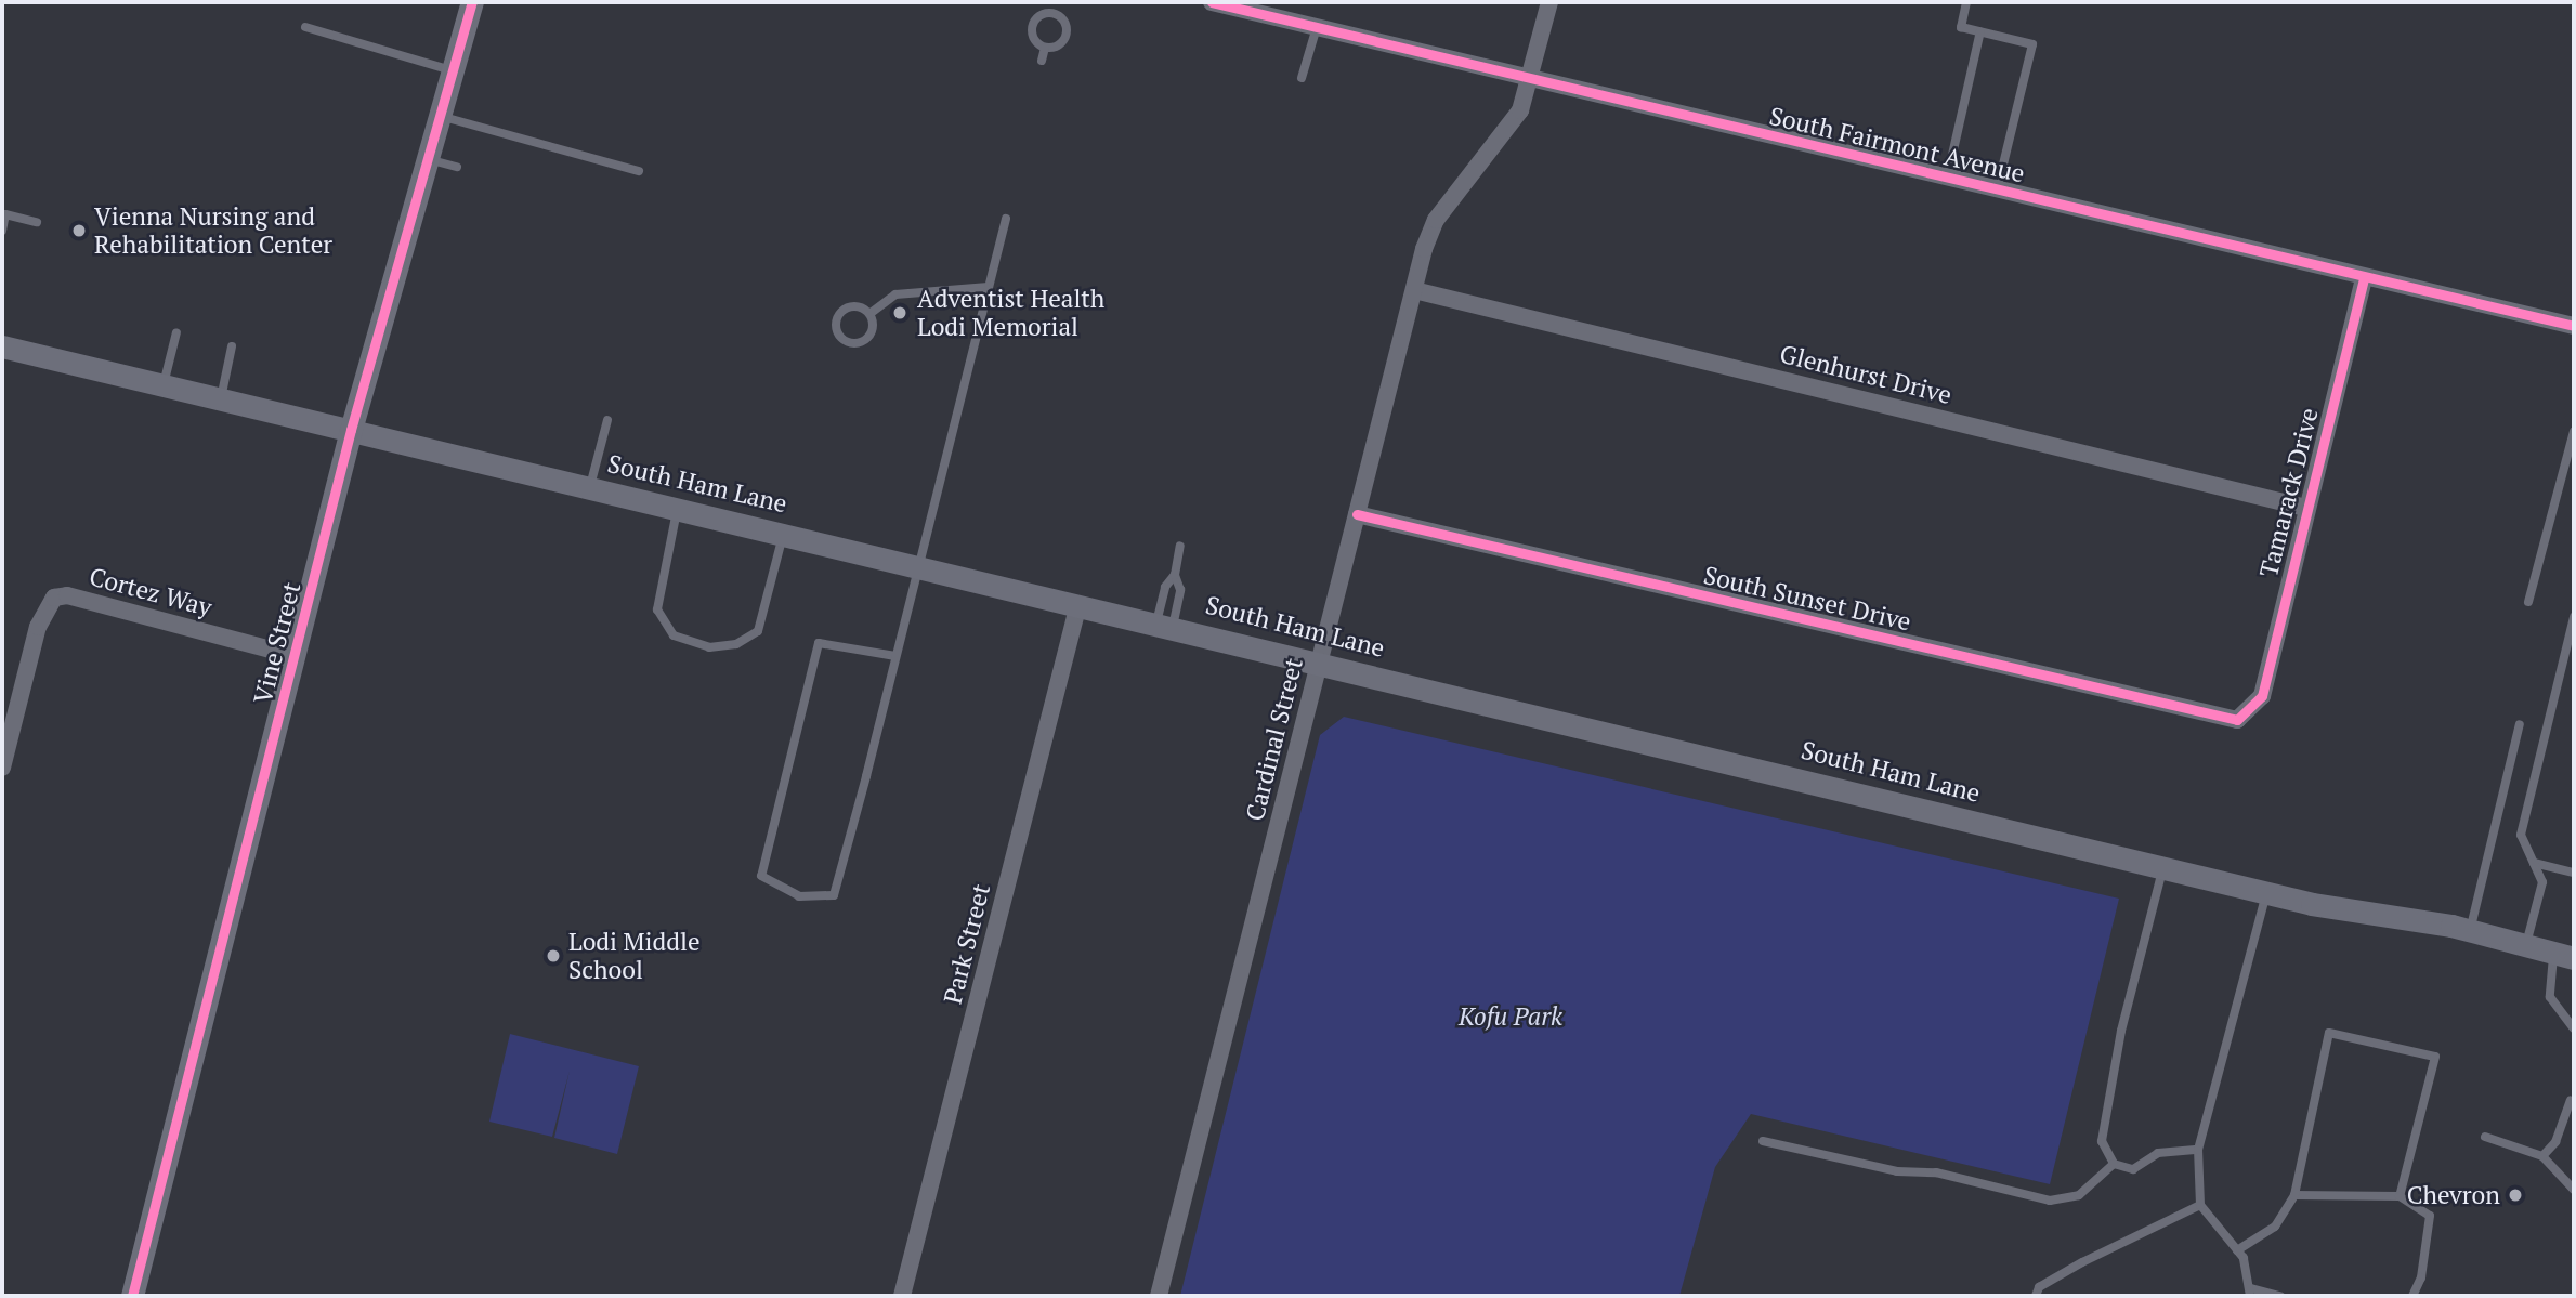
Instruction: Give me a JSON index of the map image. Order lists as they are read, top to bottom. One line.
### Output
{"streets":{"main road":["South Ham Lane","Vine Street"],"street":["South Fairmont Avenue","Glenhurst Drive","Tamarack Drive","Cortez Way","South Sunset Drive","Cardinal Street","Park Street"]},"crossings":[["South Fairmont Avenue","Tamarack Drive"],["South Fairmont Avenue","Cardinal Street"],["Glenhurst Drive","Tamarack Drive"],["Glenhurst Drive","Cardinal Street"],["South Ham Lane","Vine Street"],["South Ham Lane","Cardinal Street"],["South Ham Lane","Park Street"],["Tamarack Drive","South Sunset Drive"],["Cortez Way","Vine Street"],["South Sunset Drive","Cardinal Street"]],"parks":["Kofu Park"],"places":["Vienna Nursing and Rehabilitation Center","Adventist Health Lodi Memorial","Lodi Middle School","Chevron"]}
